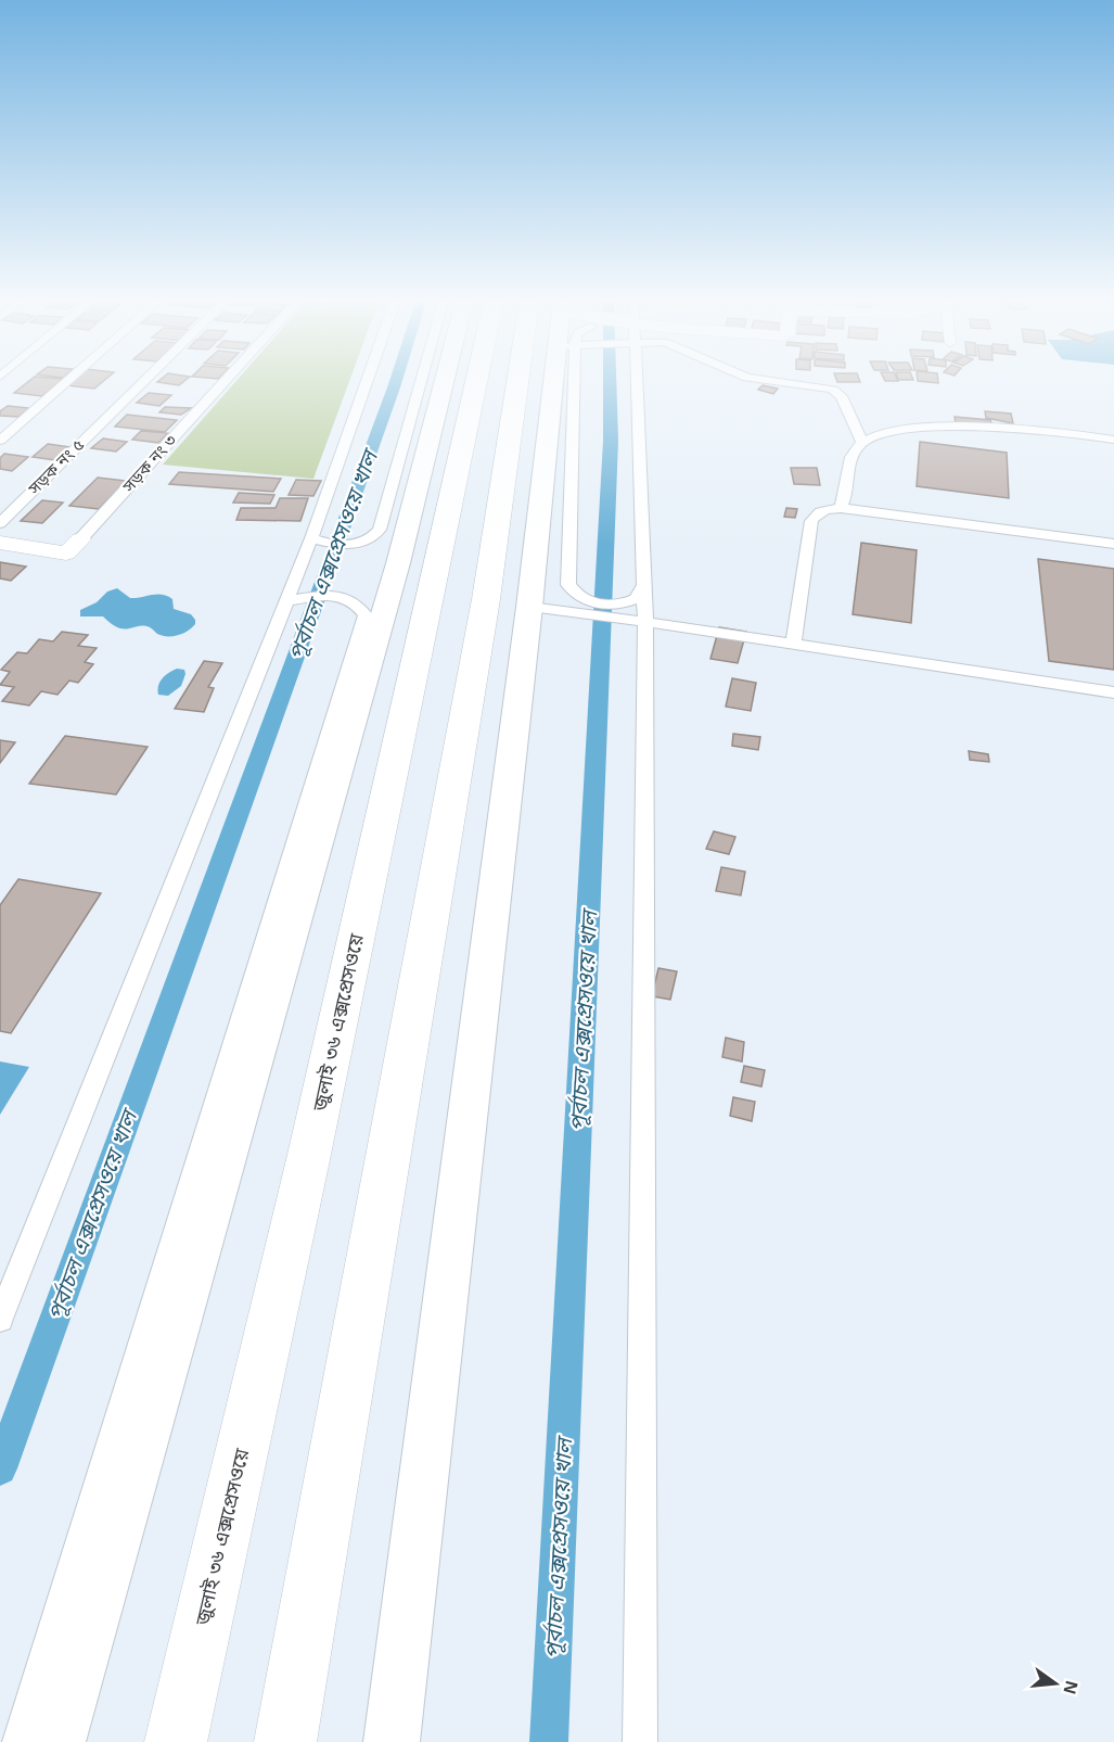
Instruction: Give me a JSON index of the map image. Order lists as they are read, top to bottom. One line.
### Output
{"streets":{"highway":["জুলাই ৩৬ এক্সপ্রেসওয়ে"],"street":["সড়ক নং ৩","সড়ক নং ৫"]},"water":["পূর্বাচল এক্সপ্রেসওয়ে খাল"],"north":"right"}
